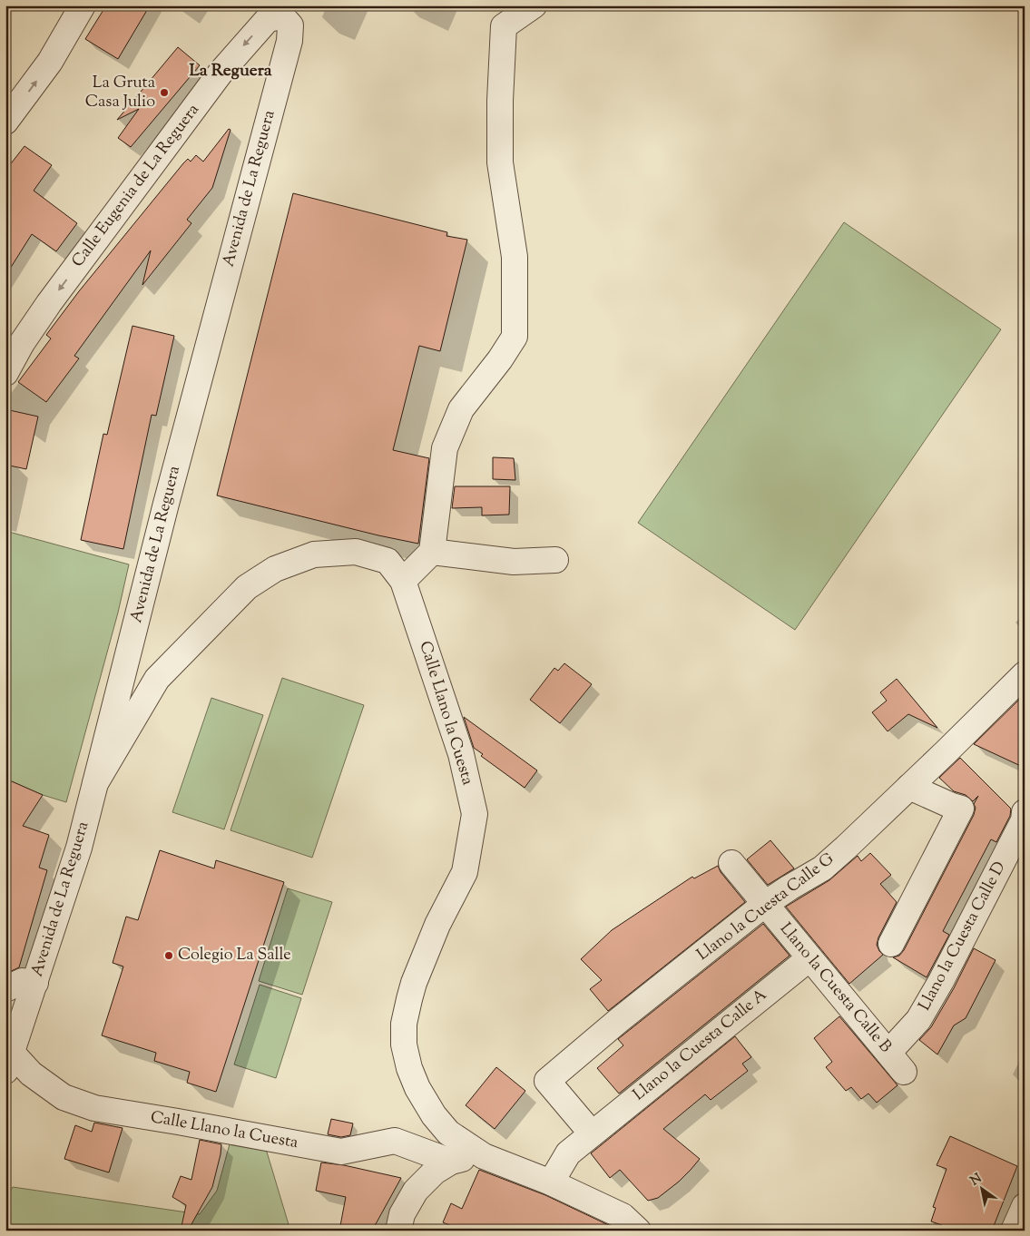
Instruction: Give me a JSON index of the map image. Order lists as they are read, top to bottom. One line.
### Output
{"streets":{"street":["Calle Eugenia de La Reguera","Avenida de La Reguera","Calle Llano la Cuesta","Llano la Cuesta Calle G","Llano la Cuesta Calle D","Llano la Cuesta Calle B","Llano la Cuesta Calle A"]},"crossings":[["Calle Eugenia de La Reguera","Avenida de La Reguera"],["Avenida de La Reguera","Calle Llano la Cuesta"],["Llano la Cuesta Calle G","Llano la Cuesta Calle B"],["Llano la Cuesta Calle G","Llano la Cuesta Calle A"],["Llano la Cuesta Calle D","Llano la Cuesta Calle B"],["Llano la Cuesta Calle B","Llano la Cuesta Calle A"]],"districts":["La Reguera"],"places":["La Gruta Casa Julio","Colegio La Salle"],"north":"top left"}
